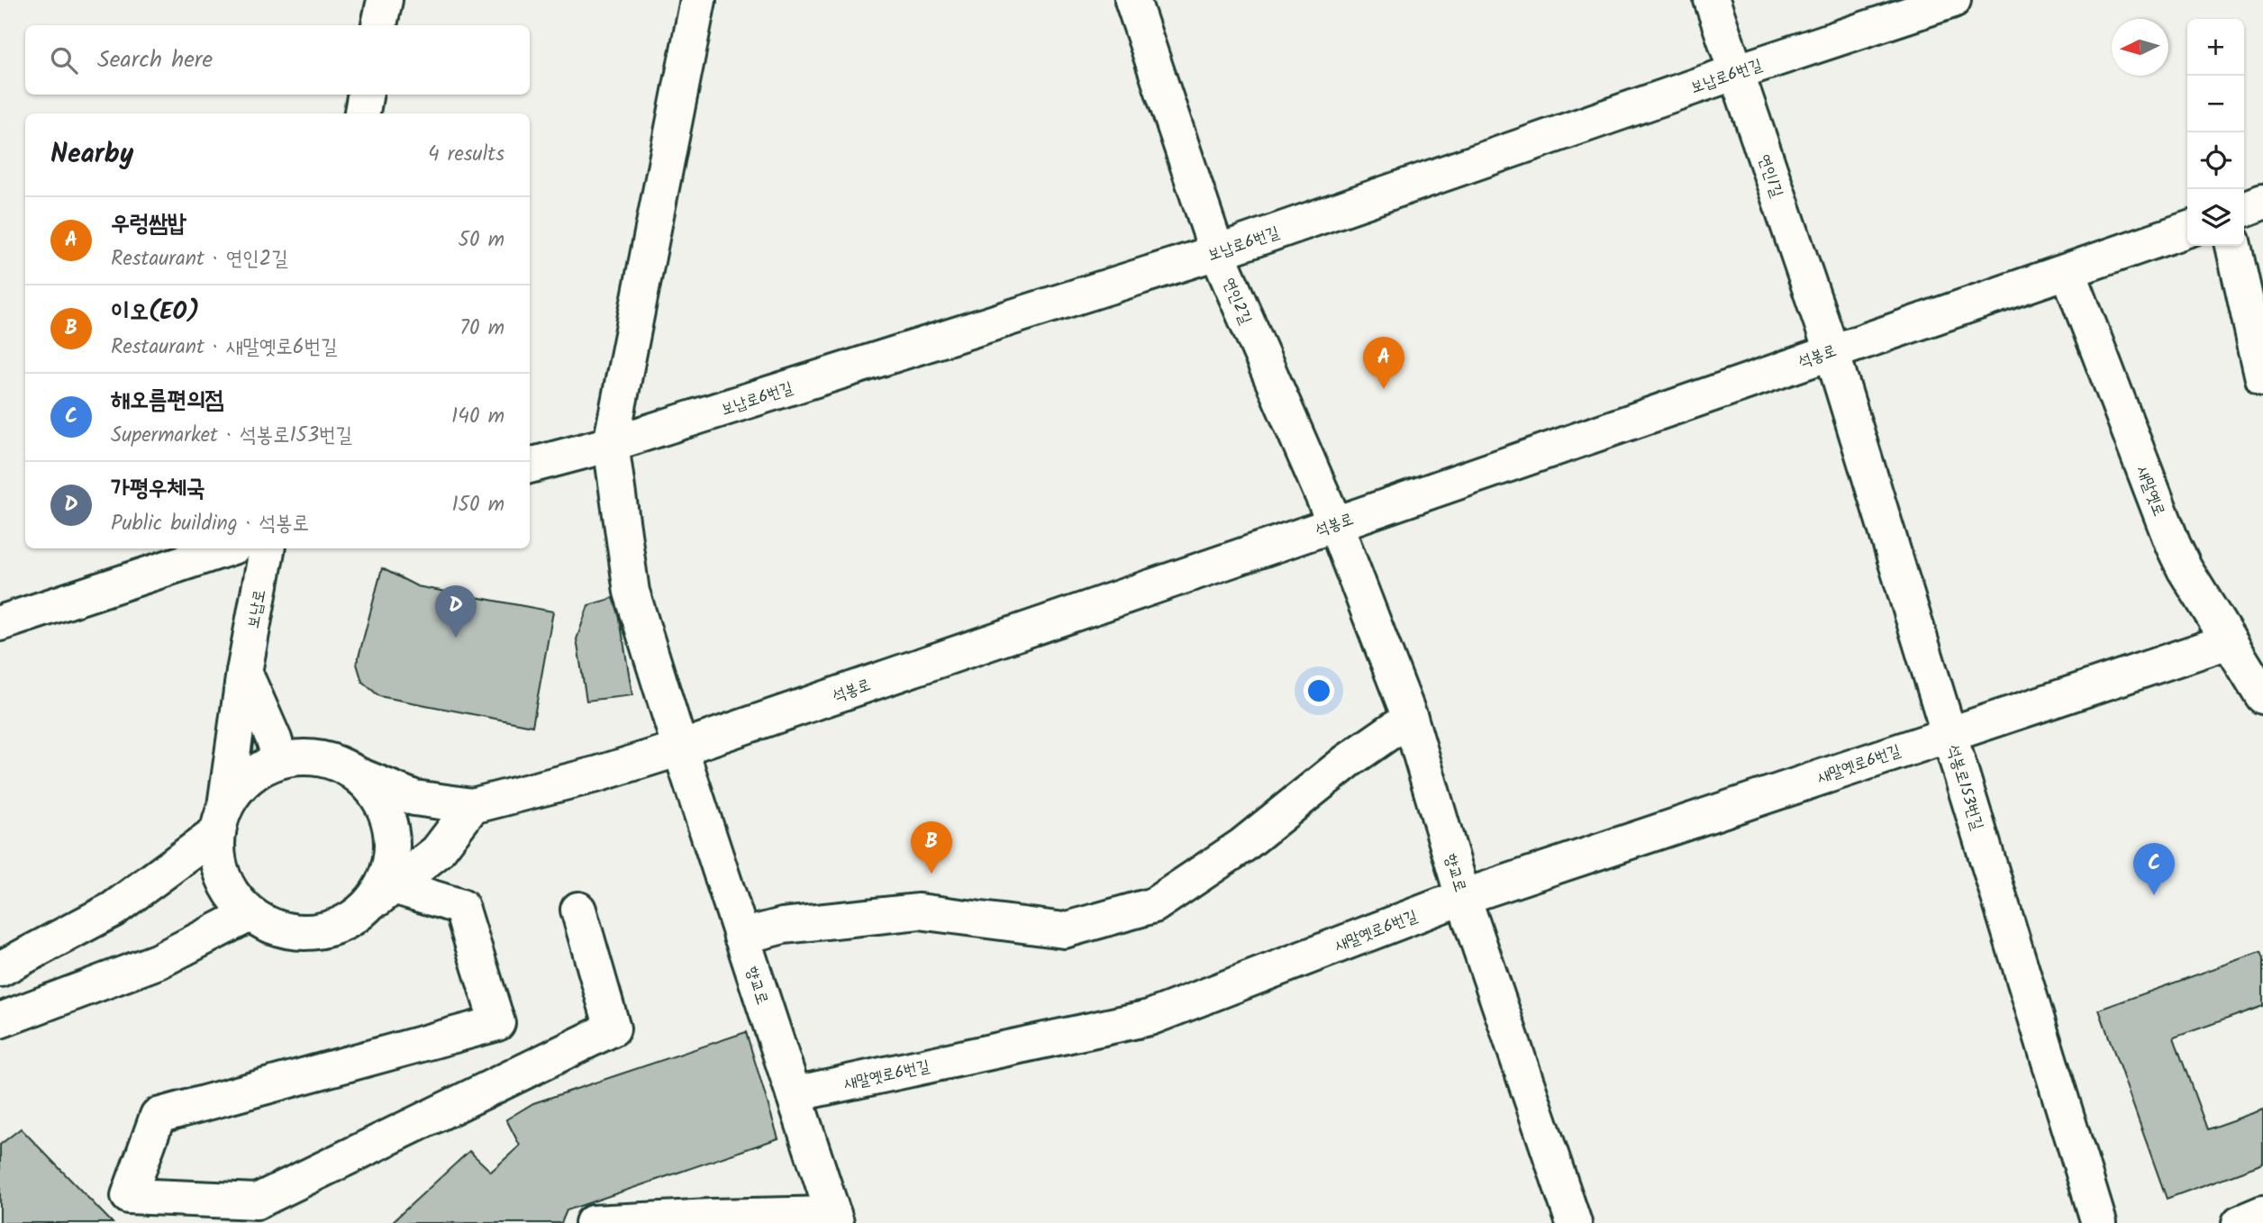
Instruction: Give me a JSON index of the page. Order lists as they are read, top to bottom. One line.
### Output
{"streets":{"street":["보납로6번길","연인1길","연인2길","석봉로","새말옛로","보납로","새말옛로6번길","석봉로153번길","향교로"]},"crossings":[["보납로6번길","연인1길"],["보납로6번길","연인2길"],["보납로6번길","향교로"],["연인1길","석봉로"],["연인1길","석봉로153번길"],["연인2길","석봉로"],["연인2길","향교로"],["석봉로","새말옛로"],["석봉로","석봉로153번길"],["석봉로","향교로"],["새말옛로","새말옛로6번길"],["새말옛로6번길","석봉로153번길"],["새말옛로6번길","향교로"]],"north":"left","page":{"map_buttons":["+","−"],"search":"Search here","heading":["Nearby","4 results"],"list":[{"mark":"A","name":"우렁쌈밥","note":"Restaurant · 연인2길","value":"50 m"},{"mark":"B","name":"이오(EO)","note":"Restaurant · 새말옛로6번길","value":"70 m"},{"mark":"C","name":"해오름편의점","note":"Supermarket · 석봉로153번길","value":"140 m"},{"mark":"D","name":"가평우체국","note":"Public building · 석봉로","value":"150 m"}],"pins":["A","D","B","C"]}}
